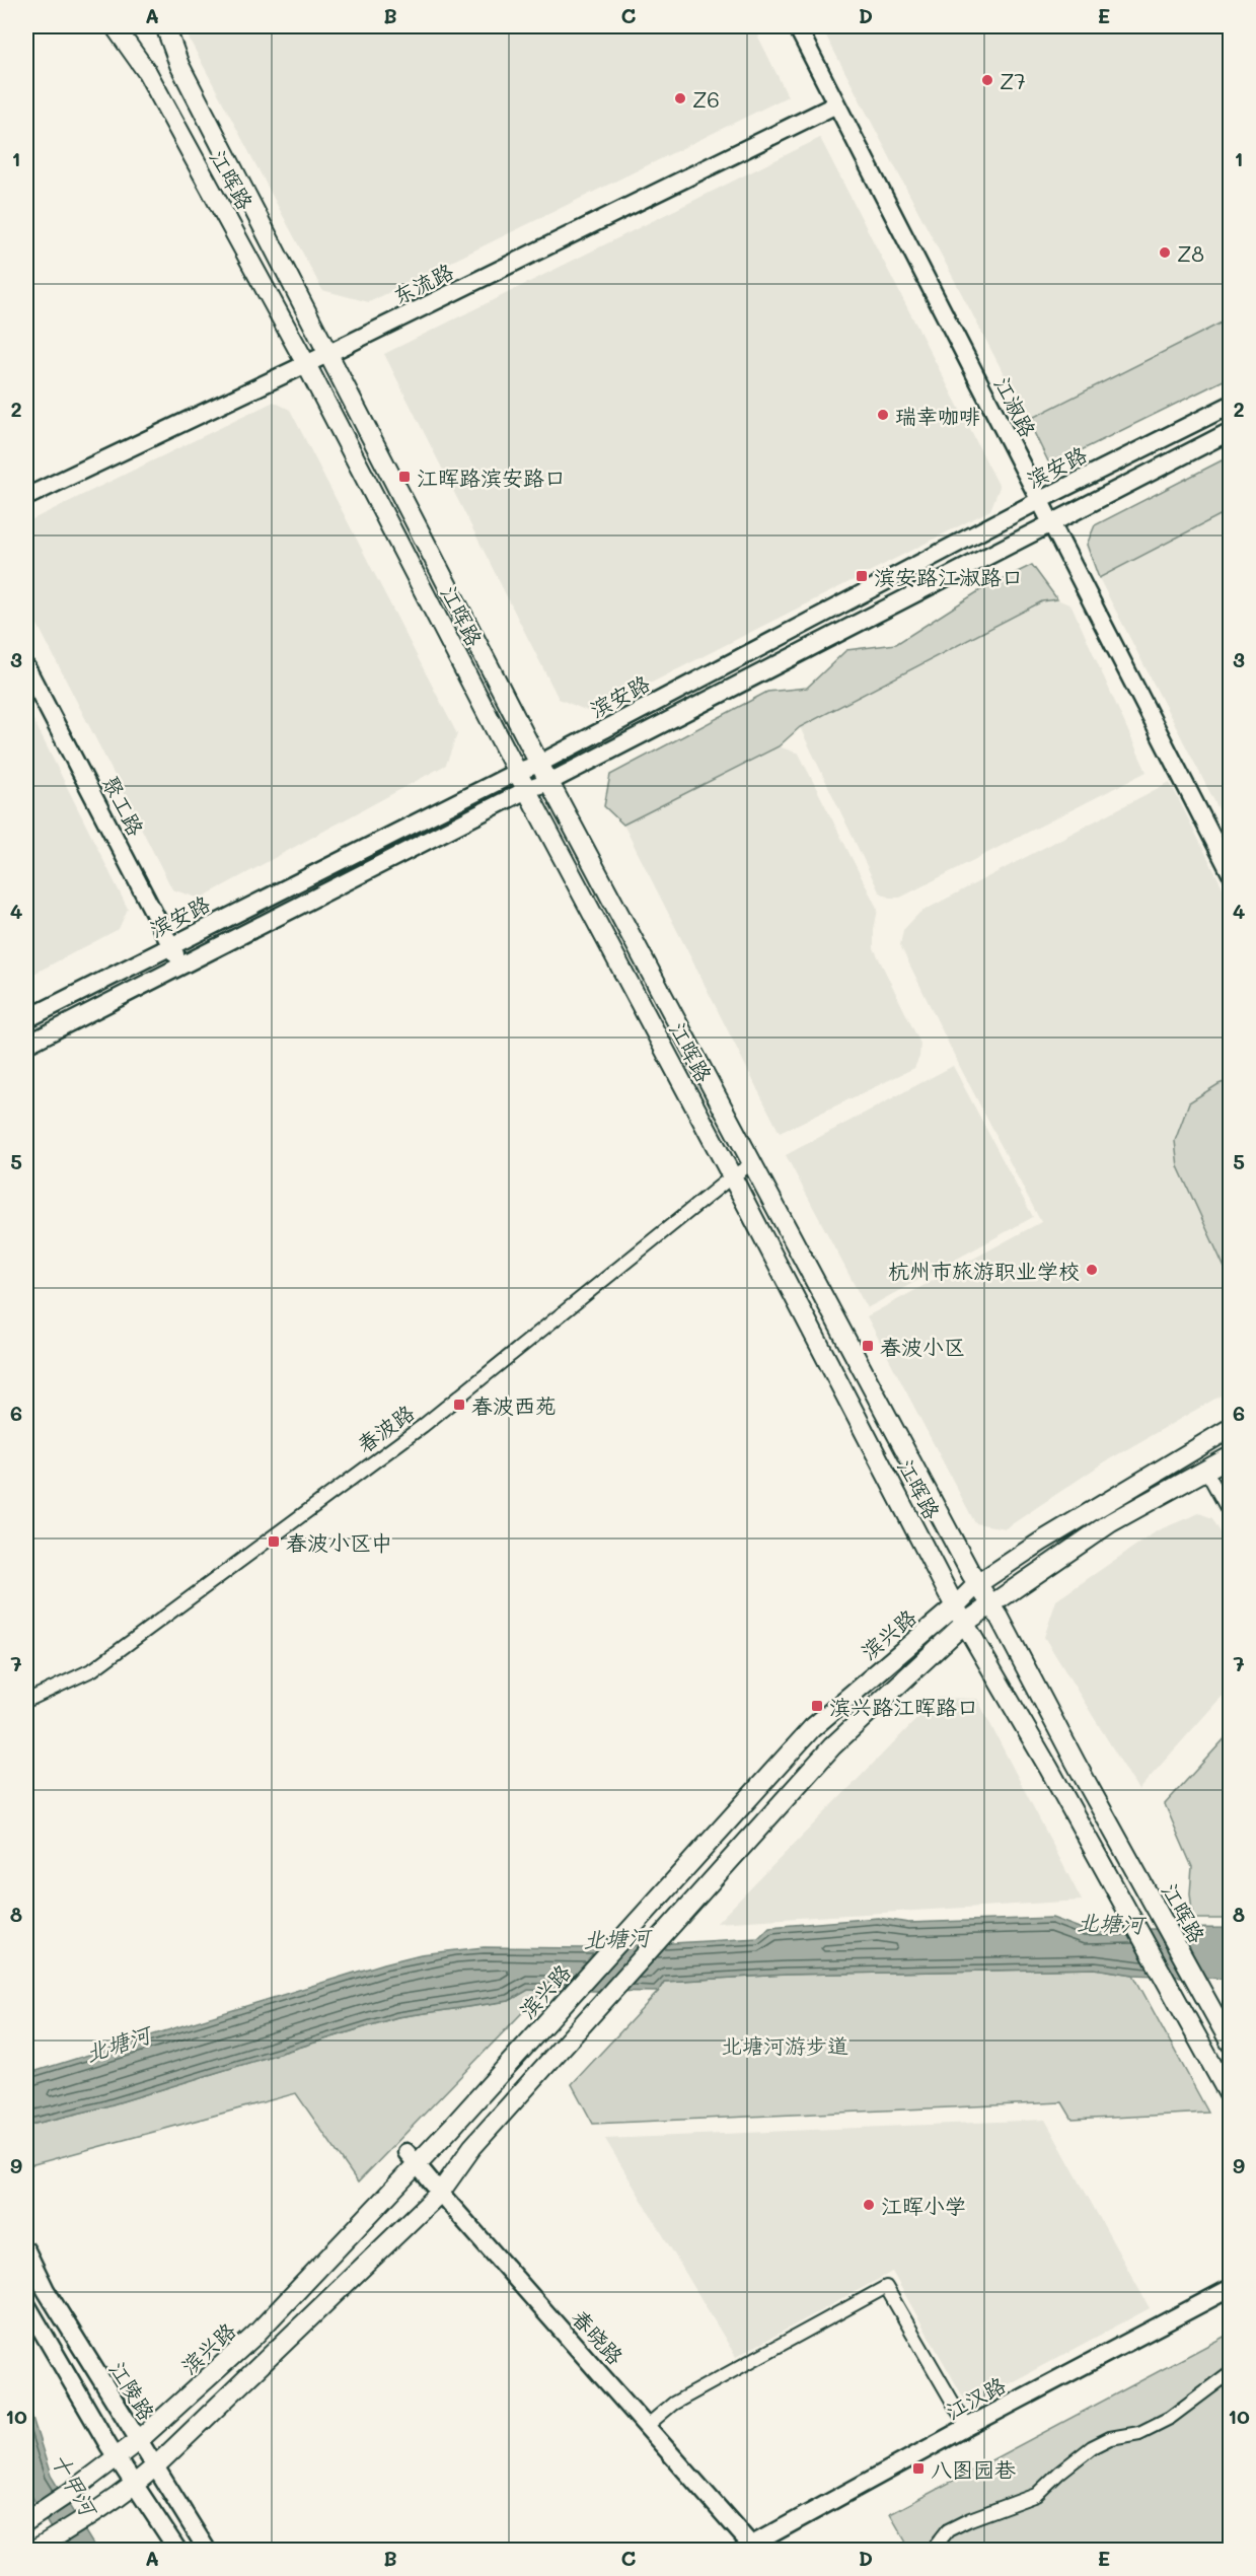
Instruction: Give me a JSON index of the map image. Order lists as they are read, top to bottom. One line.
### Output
{"streets":{"main road":["江晖路","东流路","江淑路","滨安路","聚工路","滨兴路","春晓路","江陵路","江汉路"],"street":["春波路"]},"crossings":[["江晖路","东流路"],["江晖路","滨安路"],["江晖路","春波路"],["江晖路","滨兴路"],["东流路","江淑路"],["江淑路","滨安路"],["滨安路","聚工路"],["滨兴路","春晓路"],["滨兴路","江陵路"],["春晓路","江汉路"]],"water":["北塘河","十甲河"],"parks":["北塘河游步道"],"places":{"other":["Z7","Z6","Z8","瑞幸咖啡","杭州市旅游职业学校","江晖小学"],"transit":["江晖路滨安路口","滨安路江淑路口","春波小区","春波西苑","春波小区中","滨兴路江晖路口","八图园巷"]},"grid":{"columns":["A","B","C","D","E"],"rows":["1","2","3","4","5","6","7","8","9","10"]}}
